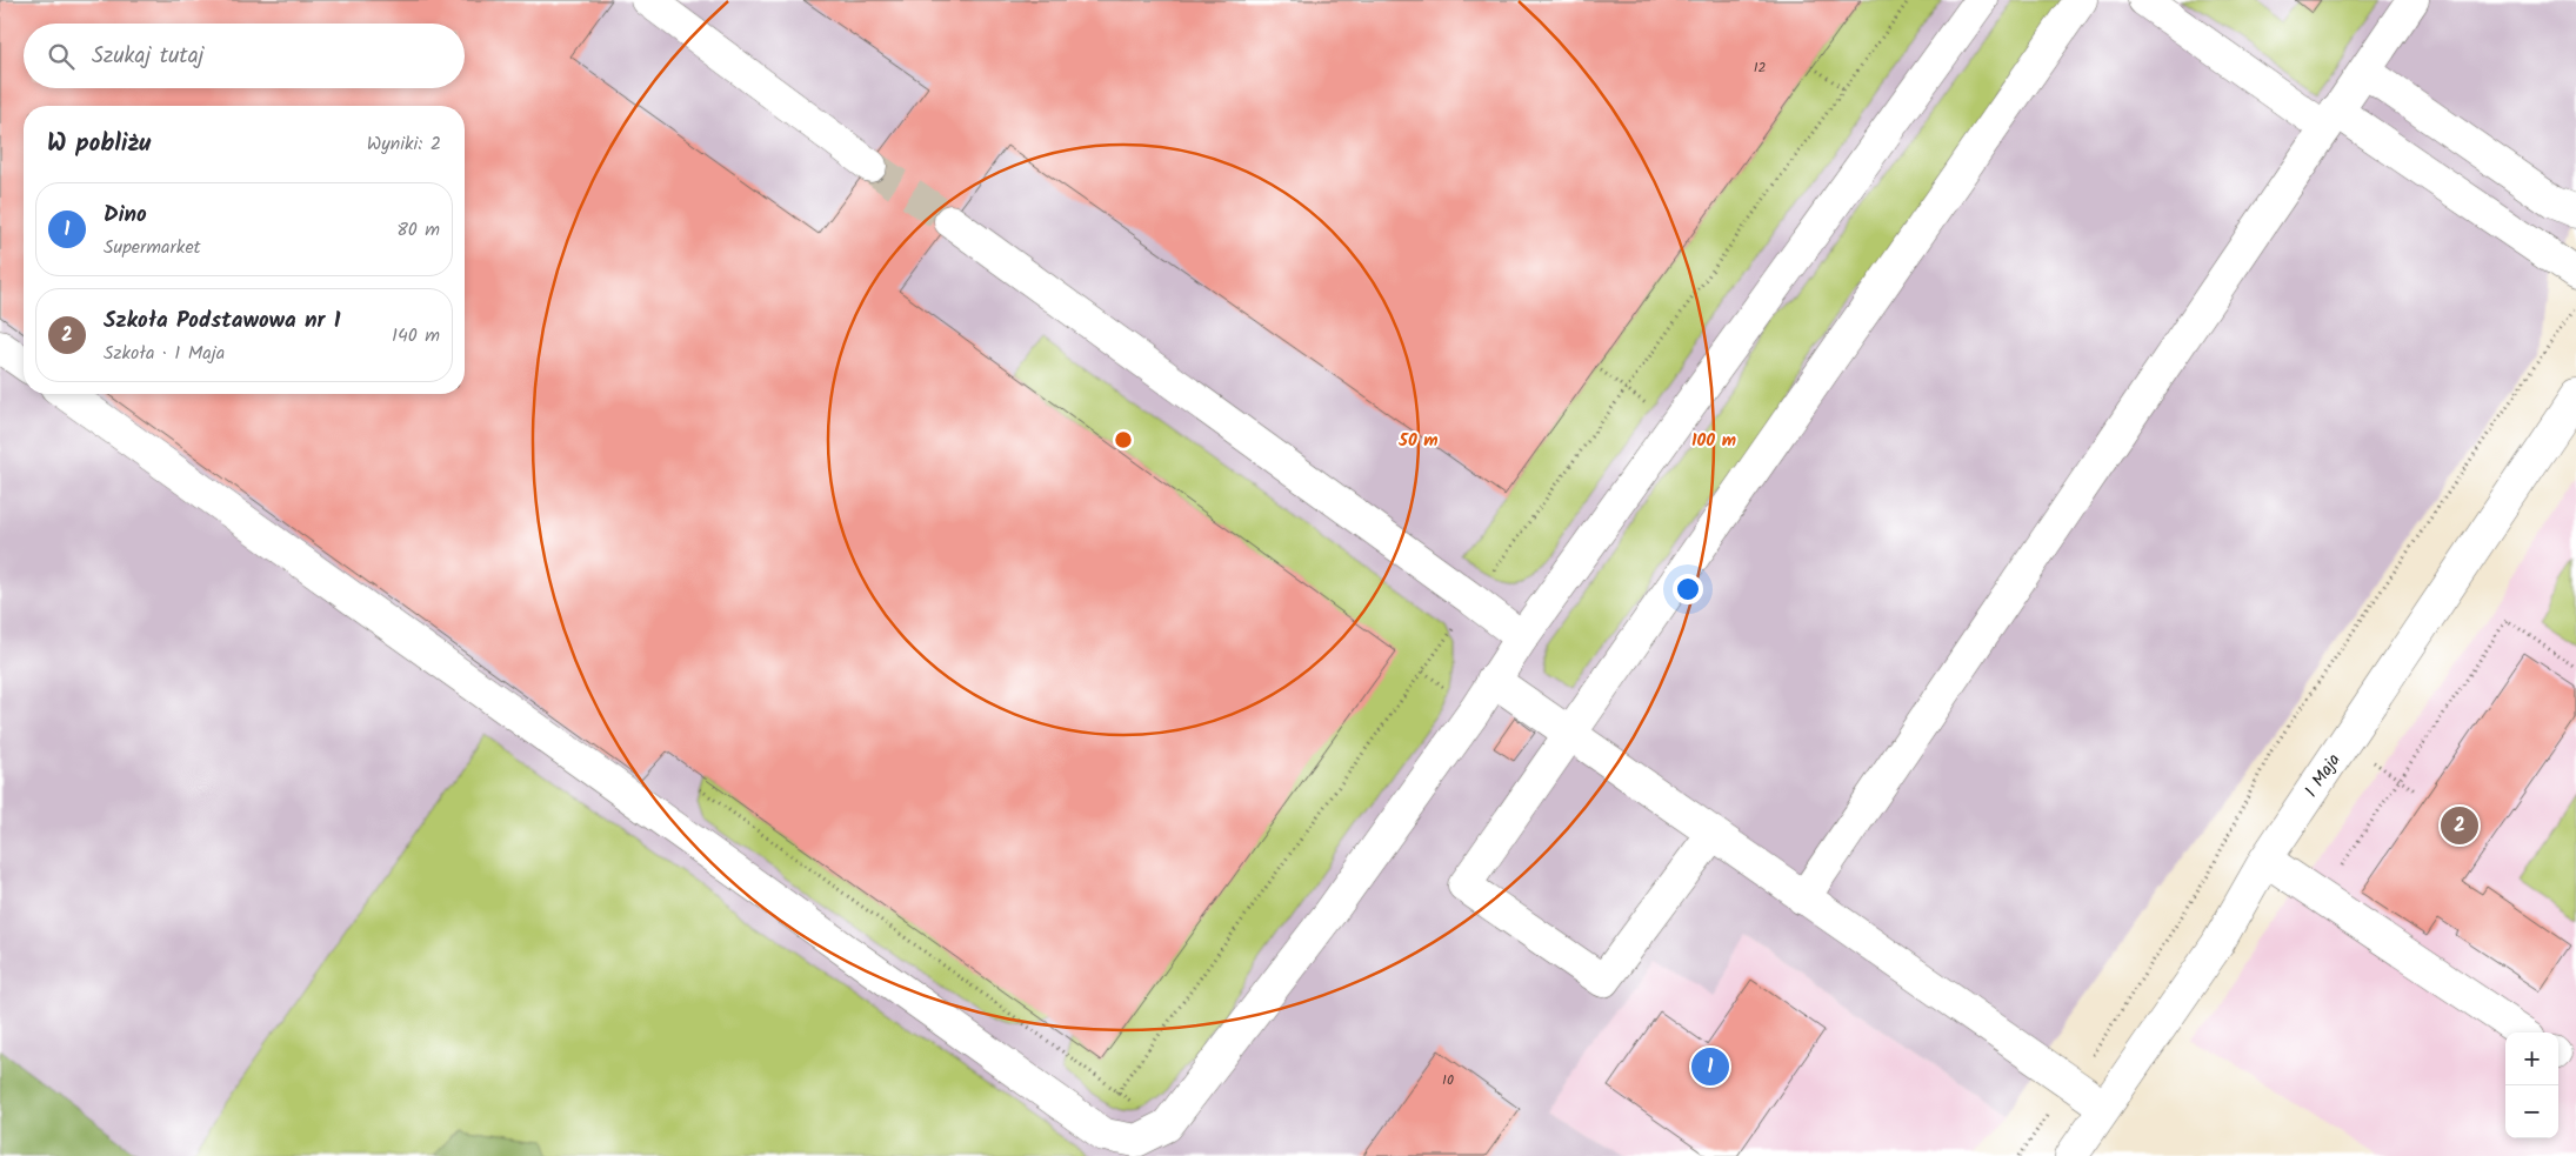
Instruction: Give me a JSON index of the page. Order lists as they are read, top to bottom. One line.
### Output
{"streets":{"street":["1 Maja"]},"house_numbers":["12","10"],"page":{"search":"Szukaj tutaj","heading":["W pobliżu","Wyniki: 2"],"list":[{"mark":"1","name":"Dino","note":"Supermarket","value":"80 m"},{"mark":"2","name":"Szkoła Podstawowa nr 1","note":"Szkoła · 1 Maja","value":"140 m"}],"pins":["2","1"],"map_buttons":["+","−"]},"rings":["50 m","100 m"]}
